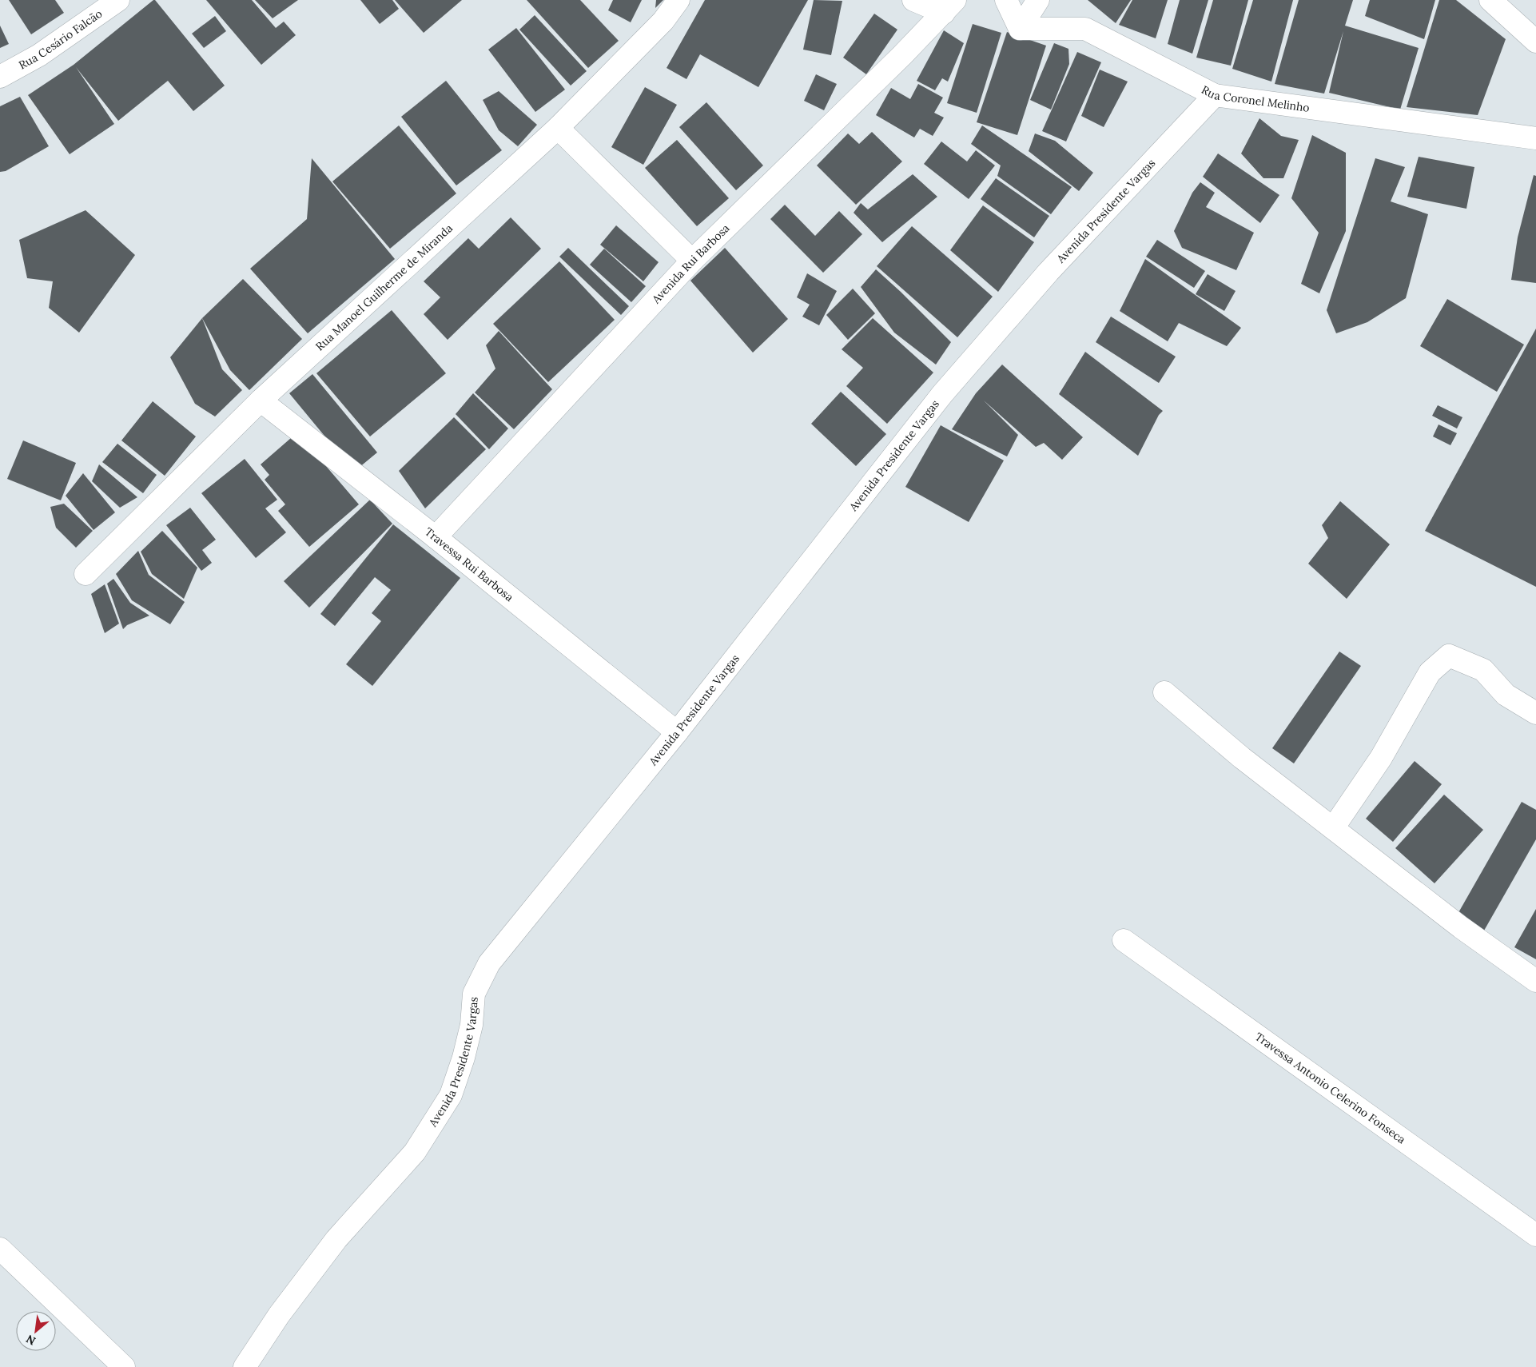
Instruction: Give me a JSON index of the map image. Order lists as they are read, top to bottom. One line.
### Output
{"streets":{"street":["Rua Cesário Falcão","Rua Coronel Melinho","Avenida Presidente Vargas","Avenida Rui Barbosa","Rua Manoel Guilherme de Miranda","Travessa Rui Barbosa","Travessa Antonio Celerino Fonseca"]},"crossings":[["Rua Coronel Melinho","Avenida Presidente Vargas"],["Avenida Presidente Vargas","Travessa Rui Barbosa"],["Avenida Rui Barbosa","Travessa Rui Barbosa"],["Rua Manoel Guilherme de Miranda","Travessa Rui Barbosa"]],"north":"bottom left"}
